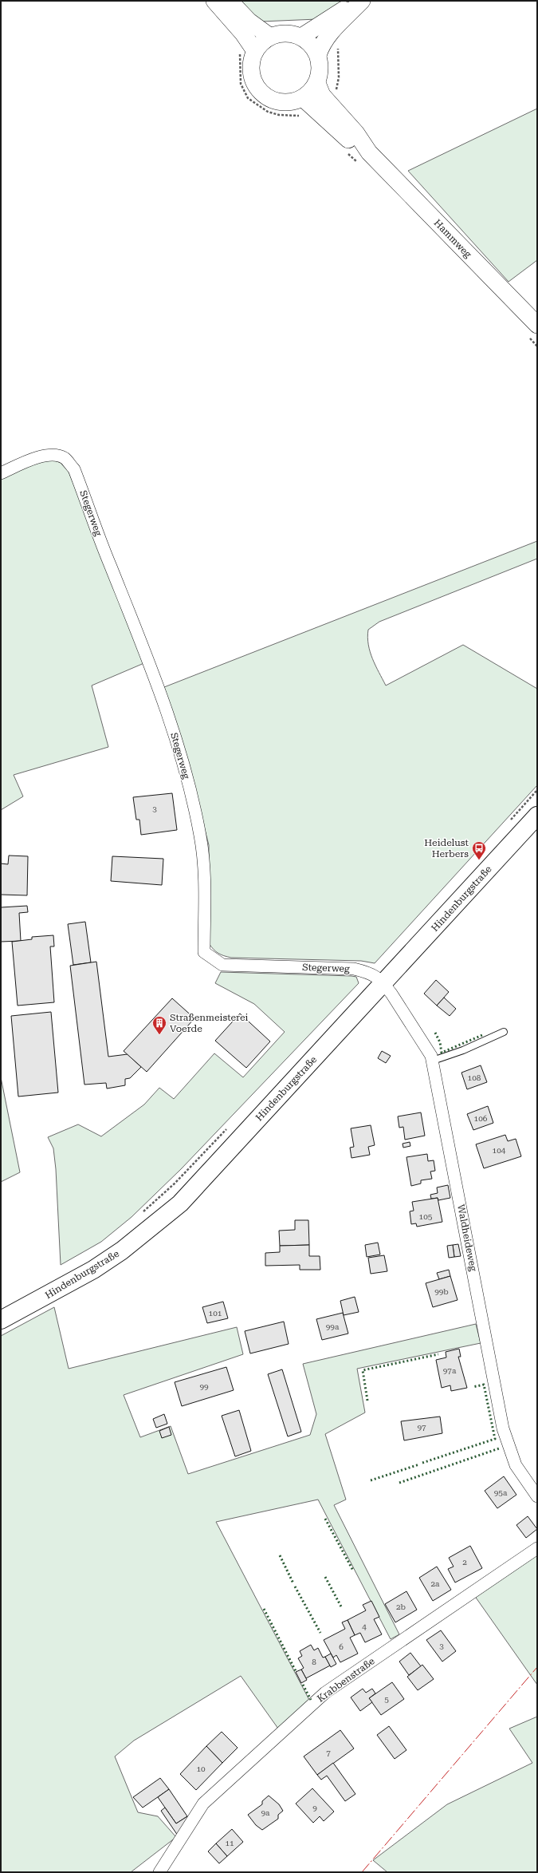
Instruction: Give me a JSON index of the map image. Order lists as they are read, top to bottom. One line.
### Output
{"streets":{"main road":["Hammweg","Hindenburgstraße"],"street":["Stegerweg","Waldheideweg","Krabbenstraße"]},"crossings":[["Stegerweg","Hindenburgstraße"],["Stegerweg","Waldheideweg"],["Hindenburgstraße","Waldheideweg"]],"places":{"bus stop":["Heidelust Herbers"],"building":["Straßenmeisterei Voerde"]},"house_numbers":["3","108","106","104","105","99b","101","99a","97a","99","97","95a","2","2a","2b","4","3","6","8","5","7","10","9","9a","11"]}
